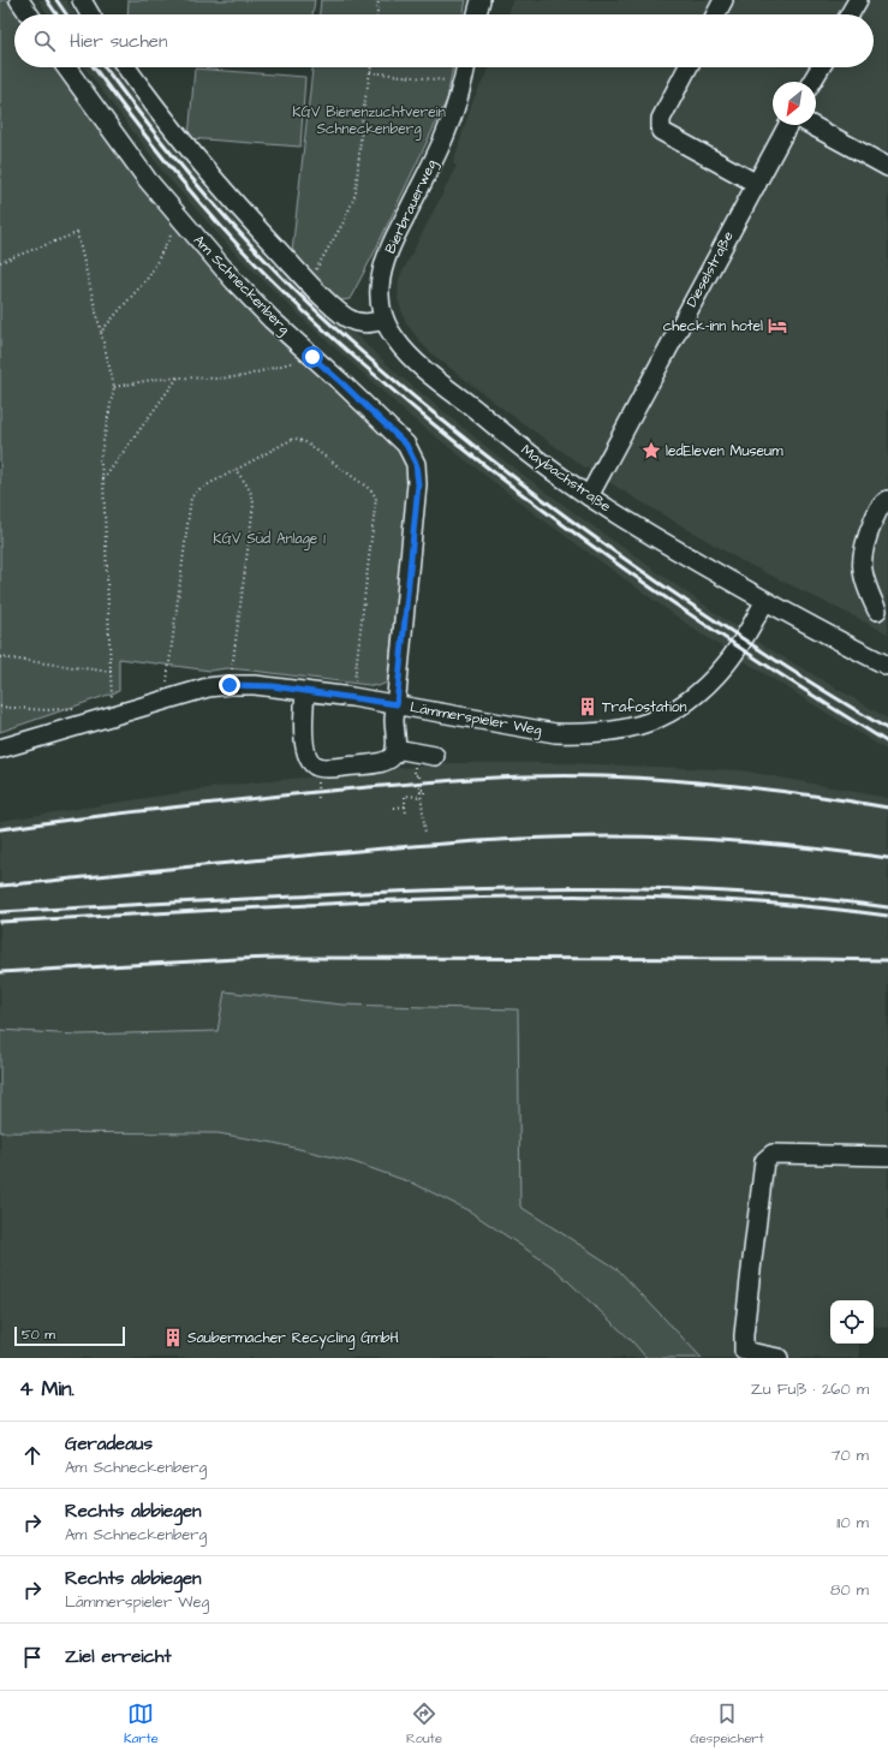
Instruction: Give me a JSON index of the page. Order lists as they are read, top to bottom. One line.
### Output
{"streets":{"street":["Bierbrauerweg","Dieselstraße","Am Schneckenberg","Maybachstraße","Lämmerspieler Weg"]},"crossings":[["Bierbrauerweg","Maybachstraße"],["Dieselstraße","Maybachstraße"],["Am Schneckenberg","Lämmerspieler Weg"],["Maybachstraße","Lämmerspieler Weg"]],"parks":["KGV Bienenzuchtverein Schneckenberg","KGV Süd Anlage 1"],"places":{"hotel":["check-inn hotel"],"place":["ledEleven Museum"],"building":["Trafostation","Saubermacher Recycling GmbH"]},"scale_bar":"50 m","north":"bottom left","page":{"search":"Hier suchen","scale":"50 m","heading":["4 Min.","Zu Fuß · 260 m"],"list":[["Geradeaus","Am Schneckenberg","70 m"],["Rechts abbiegen","Am Schneckenberg","110 m"],["Rechts abbiegen","Lämmerspieler Weg","80 m"],"Ziel erreicht"],"nav":["Karte","Route","Gespeichert"]}}
